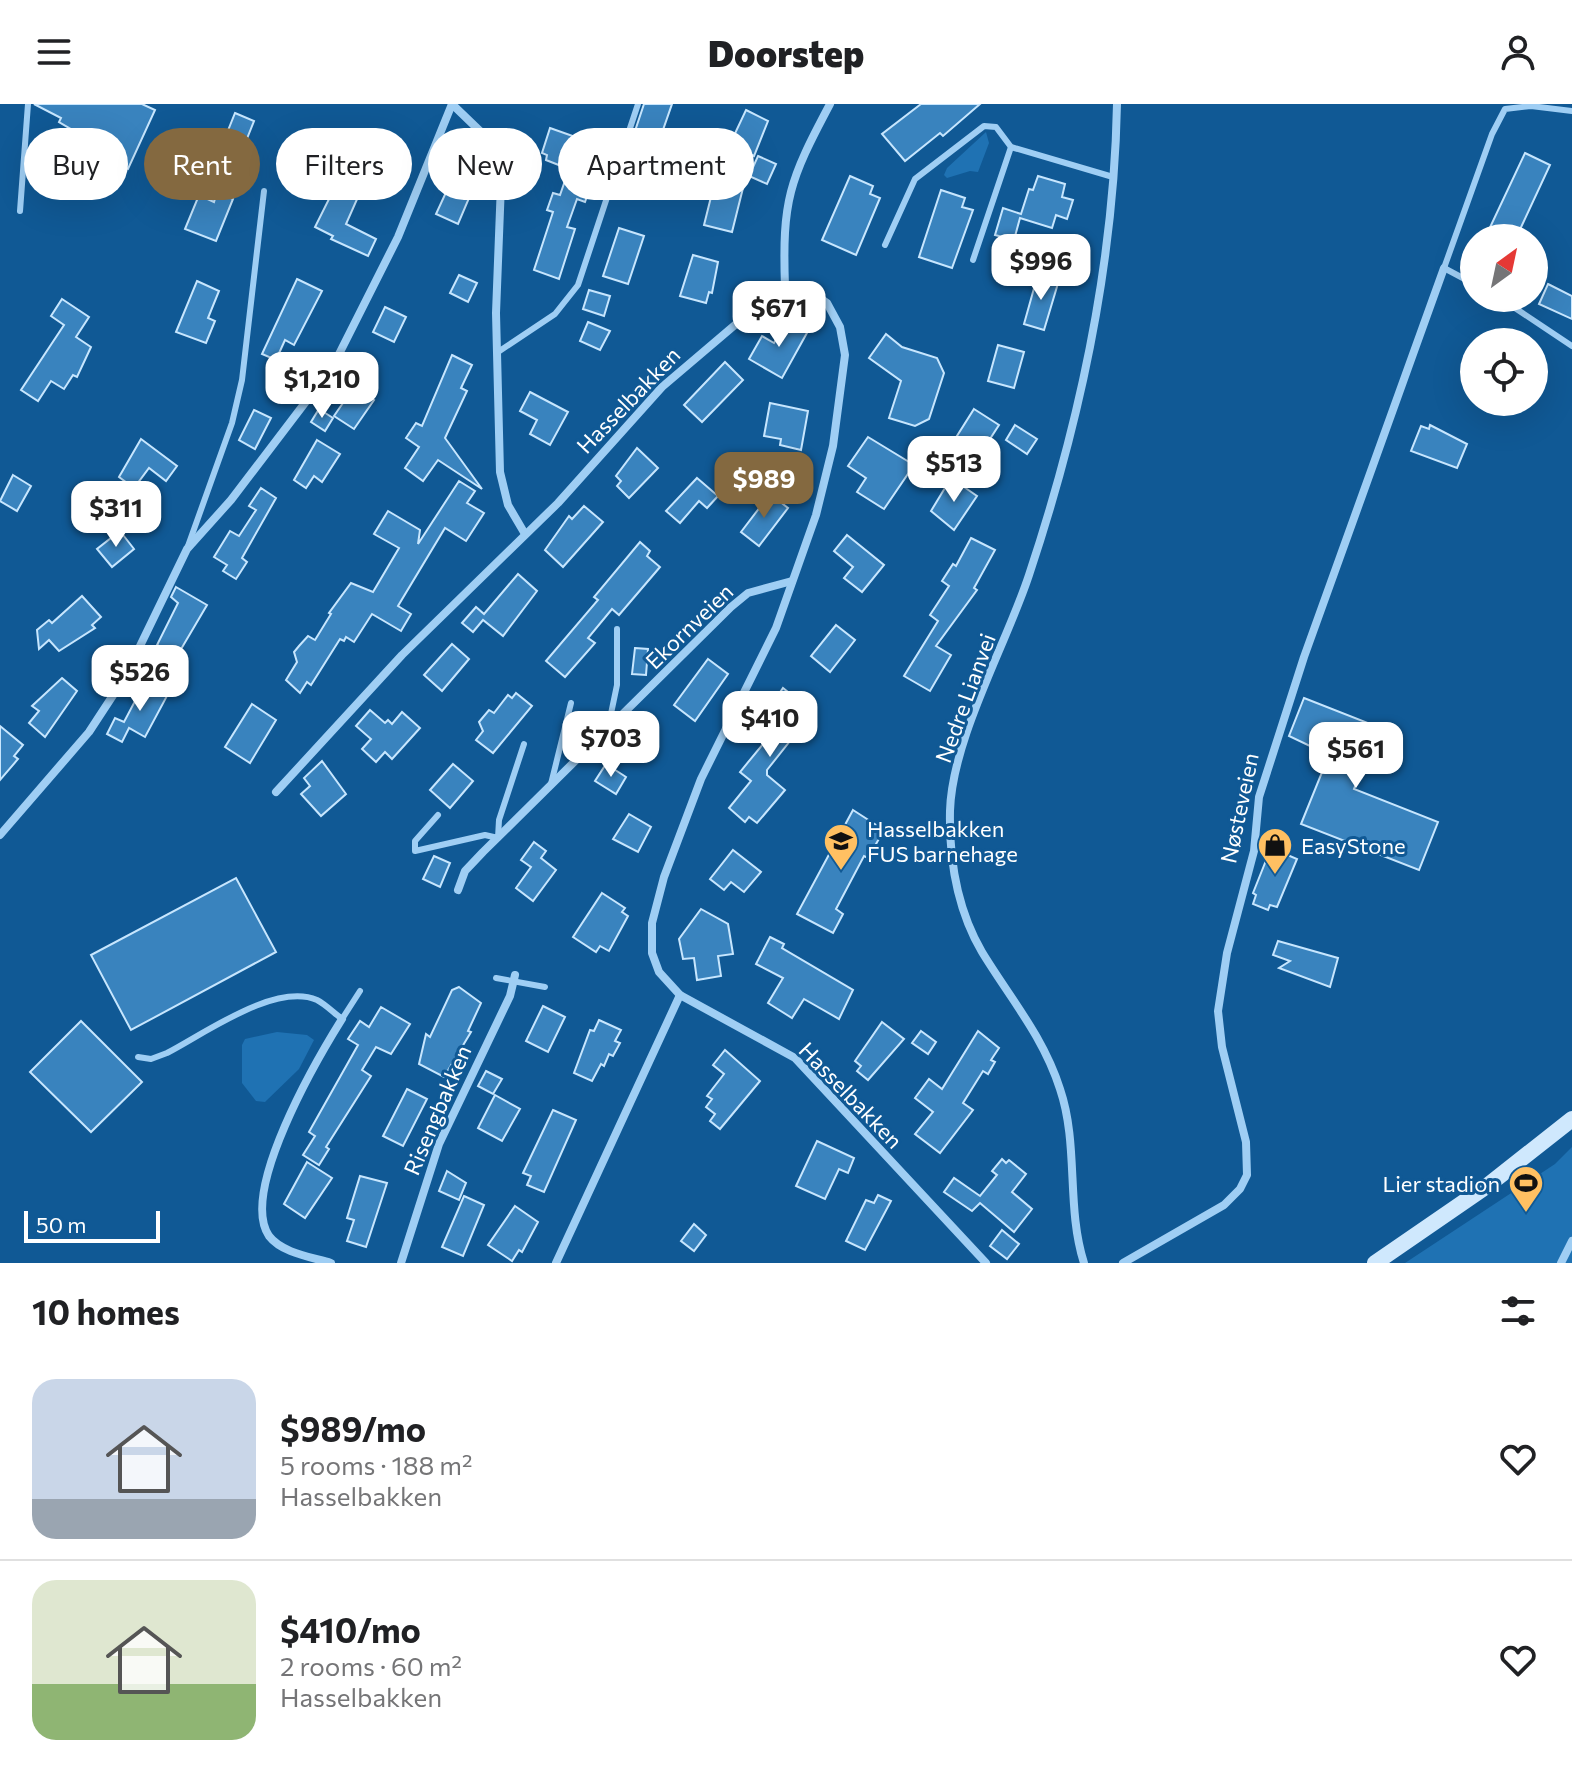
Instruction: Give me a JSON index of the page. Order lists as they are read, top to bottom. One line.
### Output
{"streets":{"street":["Hasselbakken","Ekornveien","Nedre Lianvei","Nøsteveien","Risengbakken"]},"crossings":[["Hasselbakken","Ekornveien"]],"places":{"school or university":["Hasselbakken FUS barnehage"],"shop":["EasyStone"],"sports":["Lier stadion"]},"scale_bar":"50 m","north":"top right","page":{"header":"Doorstep","chip":["Buy","Rent","Filters","New","Apartment"],"price":["$996","$671","$1,210","$513","$989","$311","$526","$410","$703","$561"],"scale":"50 m","heading":"10 homes","list":[{"name":"$989/mo","note":"5 rooms · 188 m² · Hasselbakken"},{"name":"$410/mo","note":"2 rooms · 60 m² · Hasselbakken"}]}}
